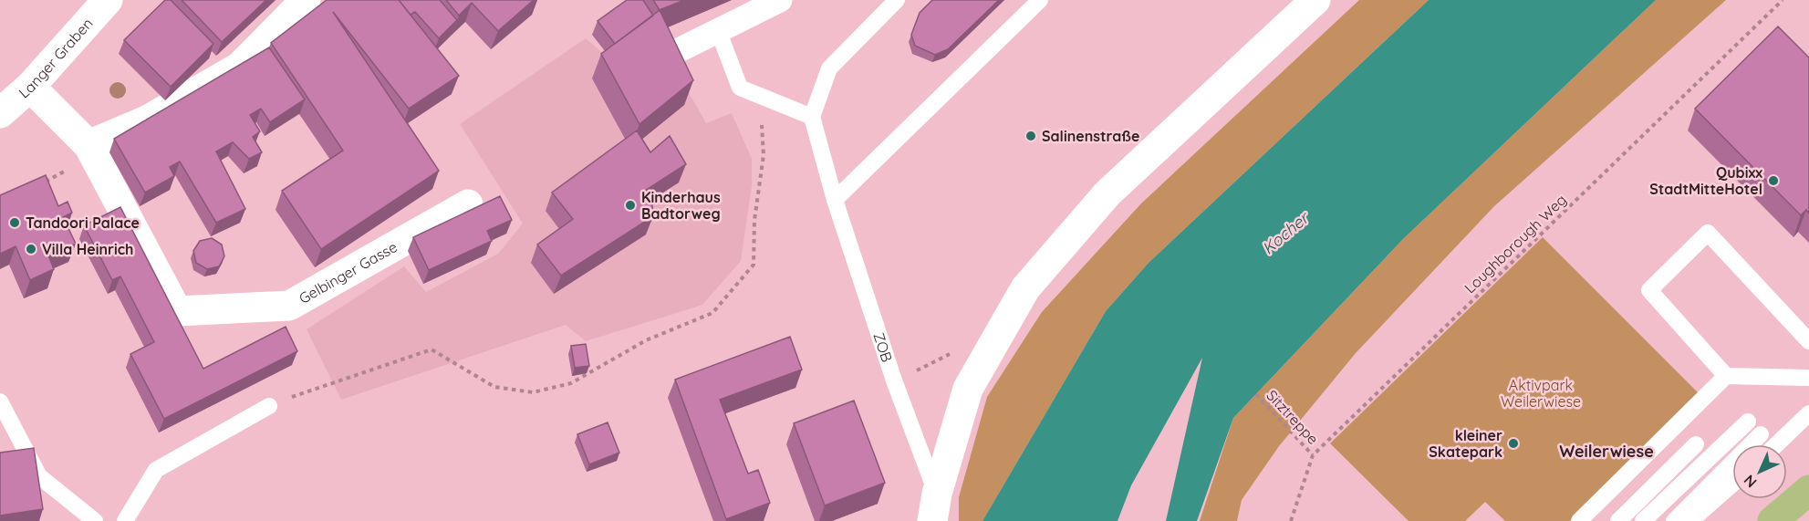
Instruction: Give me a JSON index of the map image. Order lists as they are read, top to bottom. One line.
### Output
{"streets":{"street":["Langer Graben","Gelbinger Gasse"],"lane":["ZOB"],"path":["Loughborough Weg","Sitztreppe"]},"crossings":[["Langer Graben","Gelbinger Gasse"],["Loughborough Weg","Sitztreppe"]],"districts":["Weilerwiese"],"water":["Kocher"],"parks":["Aktivpark Weilerwiese"],"places":["Salinenstraße","Qubixx StadtMitteHotel","Kinderhaus Badtorweg","Tandoori Palace","Villa Heinrich","kleiner Skatepark"],"north":"bottom left"}
